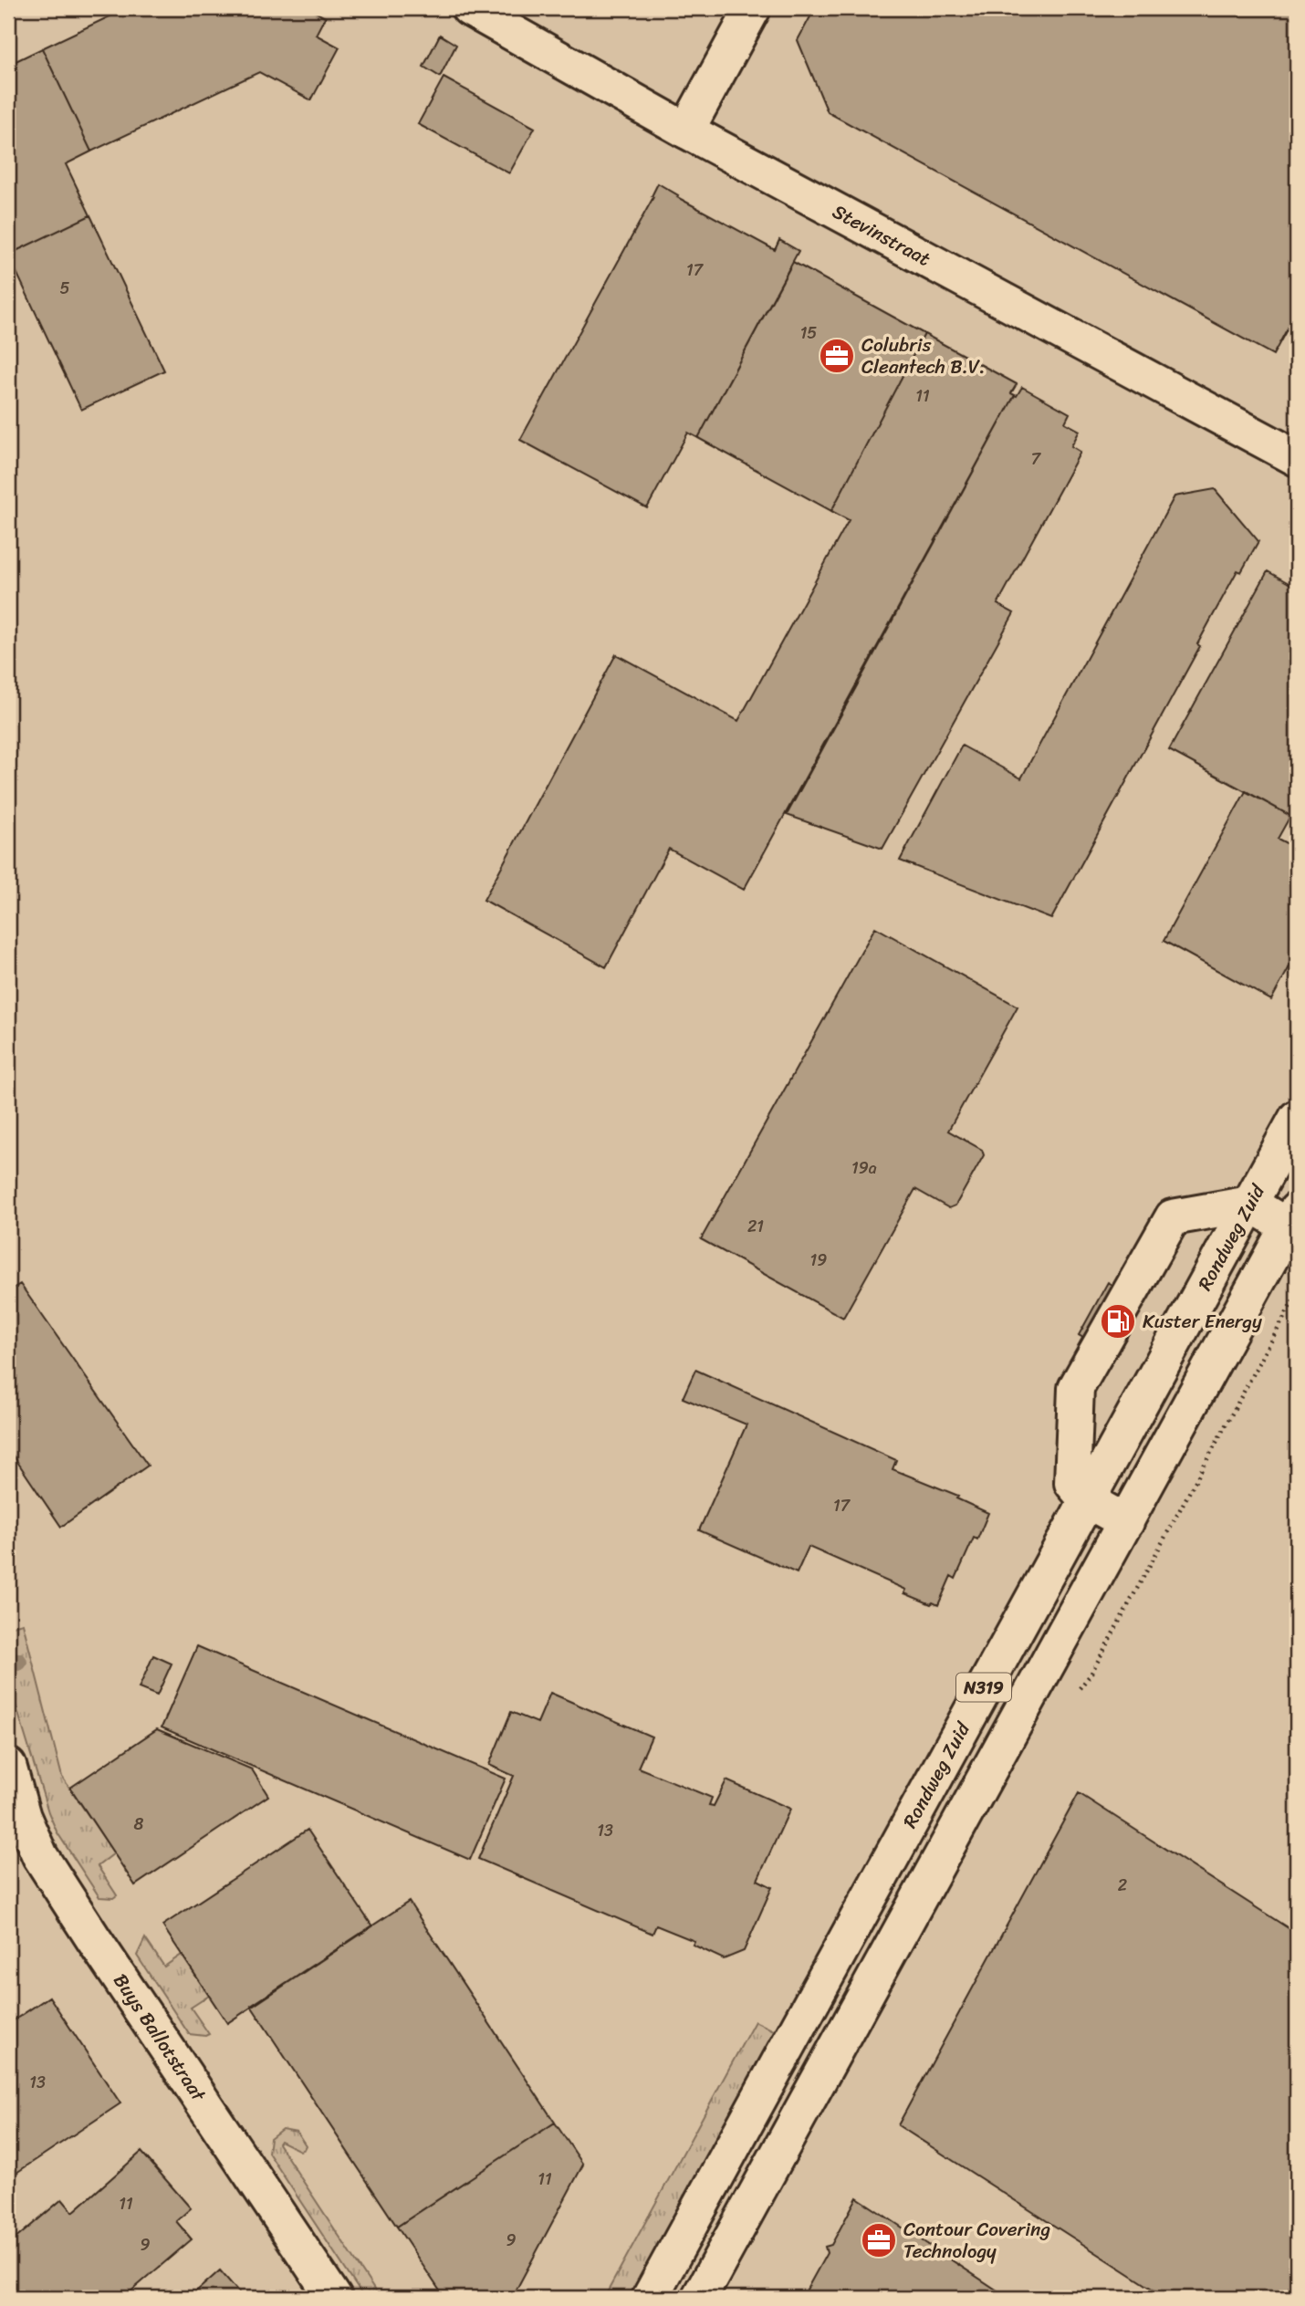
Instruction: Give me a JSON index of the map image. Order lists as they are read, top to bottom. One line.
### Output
{"streets":{"main road":["Stevinstraat","Rondweg Zuid","N319","Buys Ballotstraat"]},"places":{"office":["Colubris Cleantech B.V.","Contour Covering Technology"],"fuel station":["Kuster Energy"]},"house_numbers":["17","5","15","11","7","19a","21","19","17","8","13","2","13","11","11","9","9"]}
